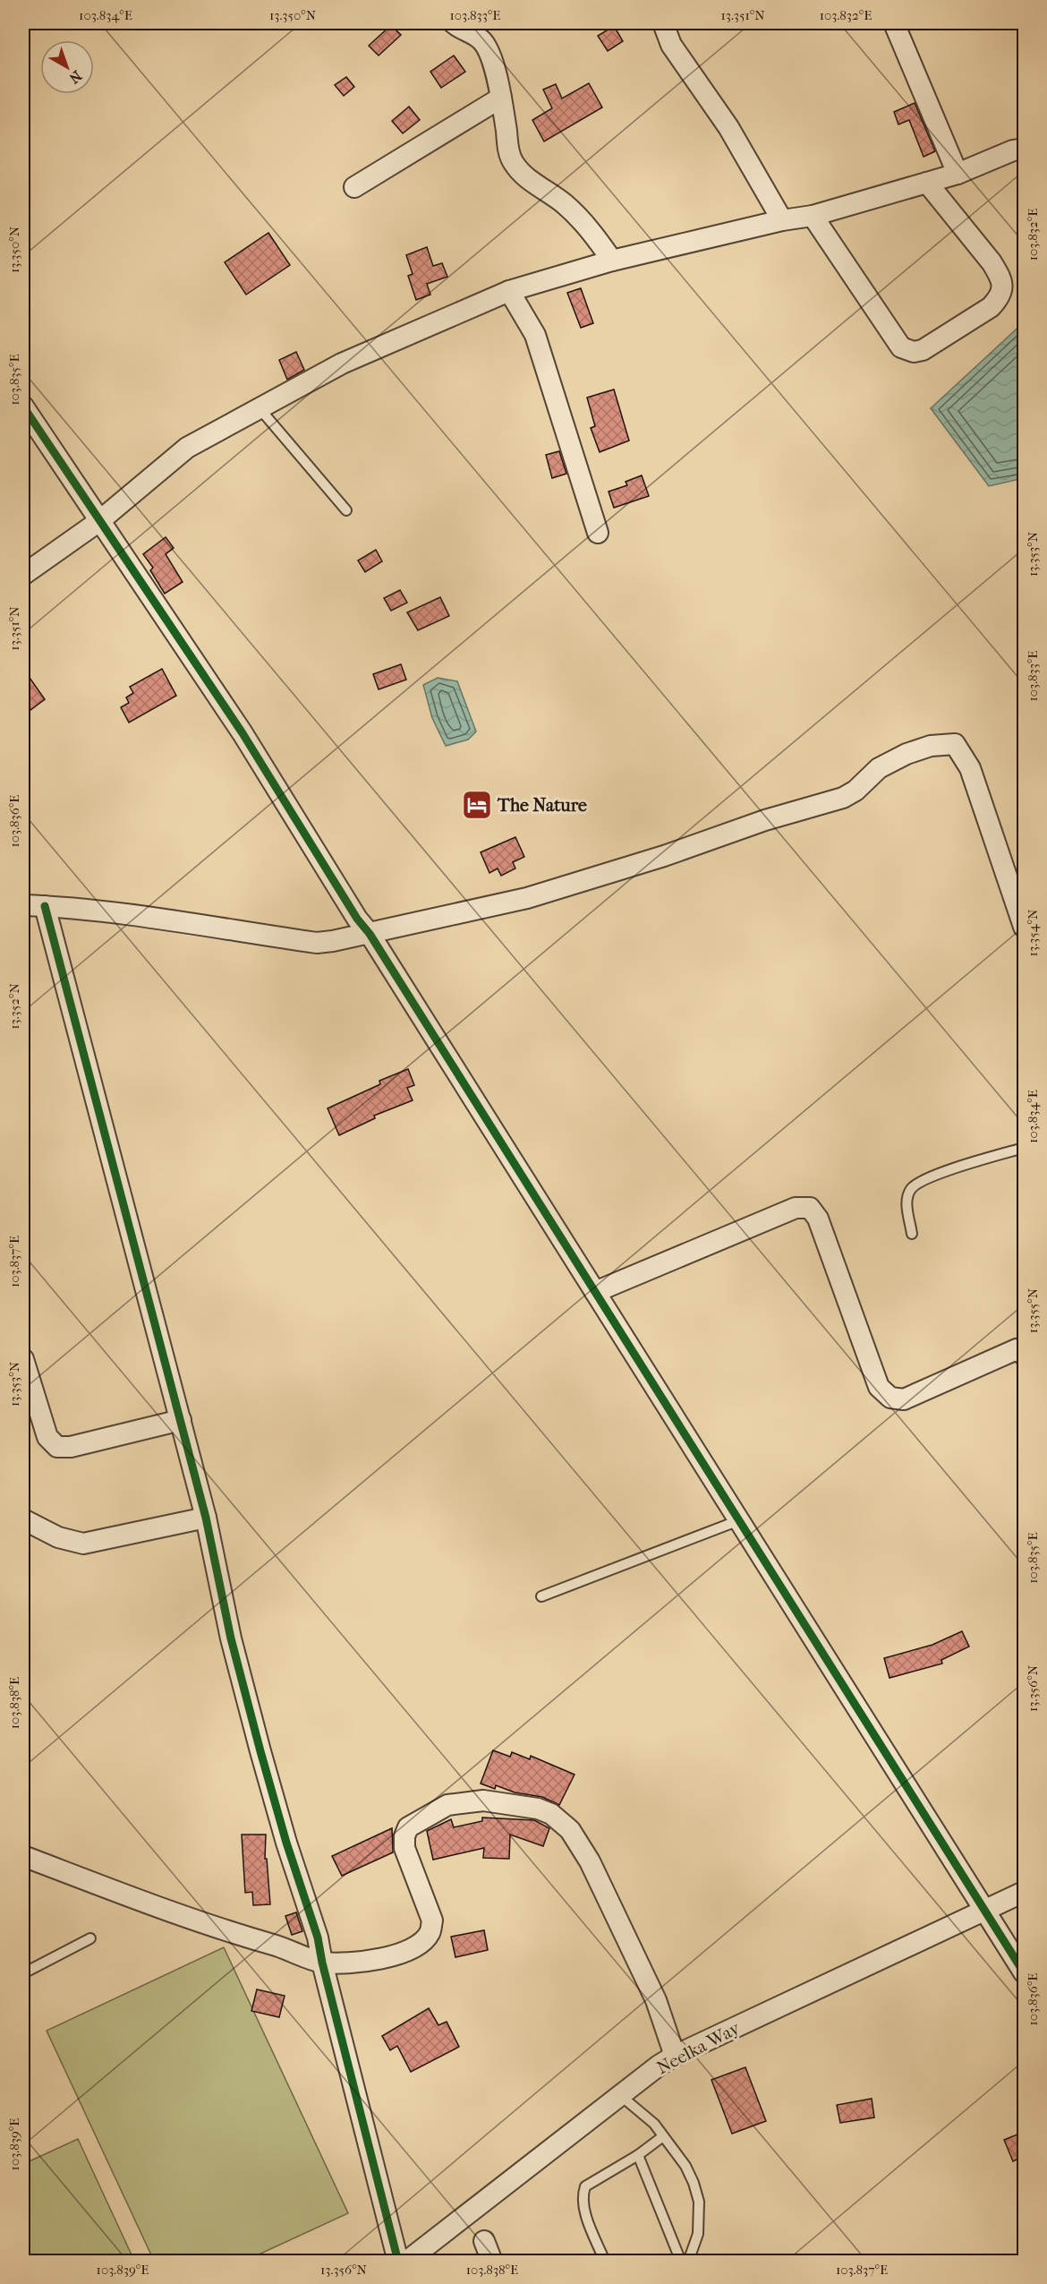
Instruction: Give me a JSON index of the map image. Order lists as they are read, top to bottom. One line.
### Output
{"streets":{"street":["Neelka Way"]},"places":{"hotel":["The Nature"]},"north":"bottom right","coordinates":["103.834°E","13.350°N","103.833°E","13.351°N","103.832°E","103.835°E","13.353°N","103.836°E","13.354°N","13.352°N","103.837°E","13.355°N","13.356°N","103.838°E","103.839°E"]}
